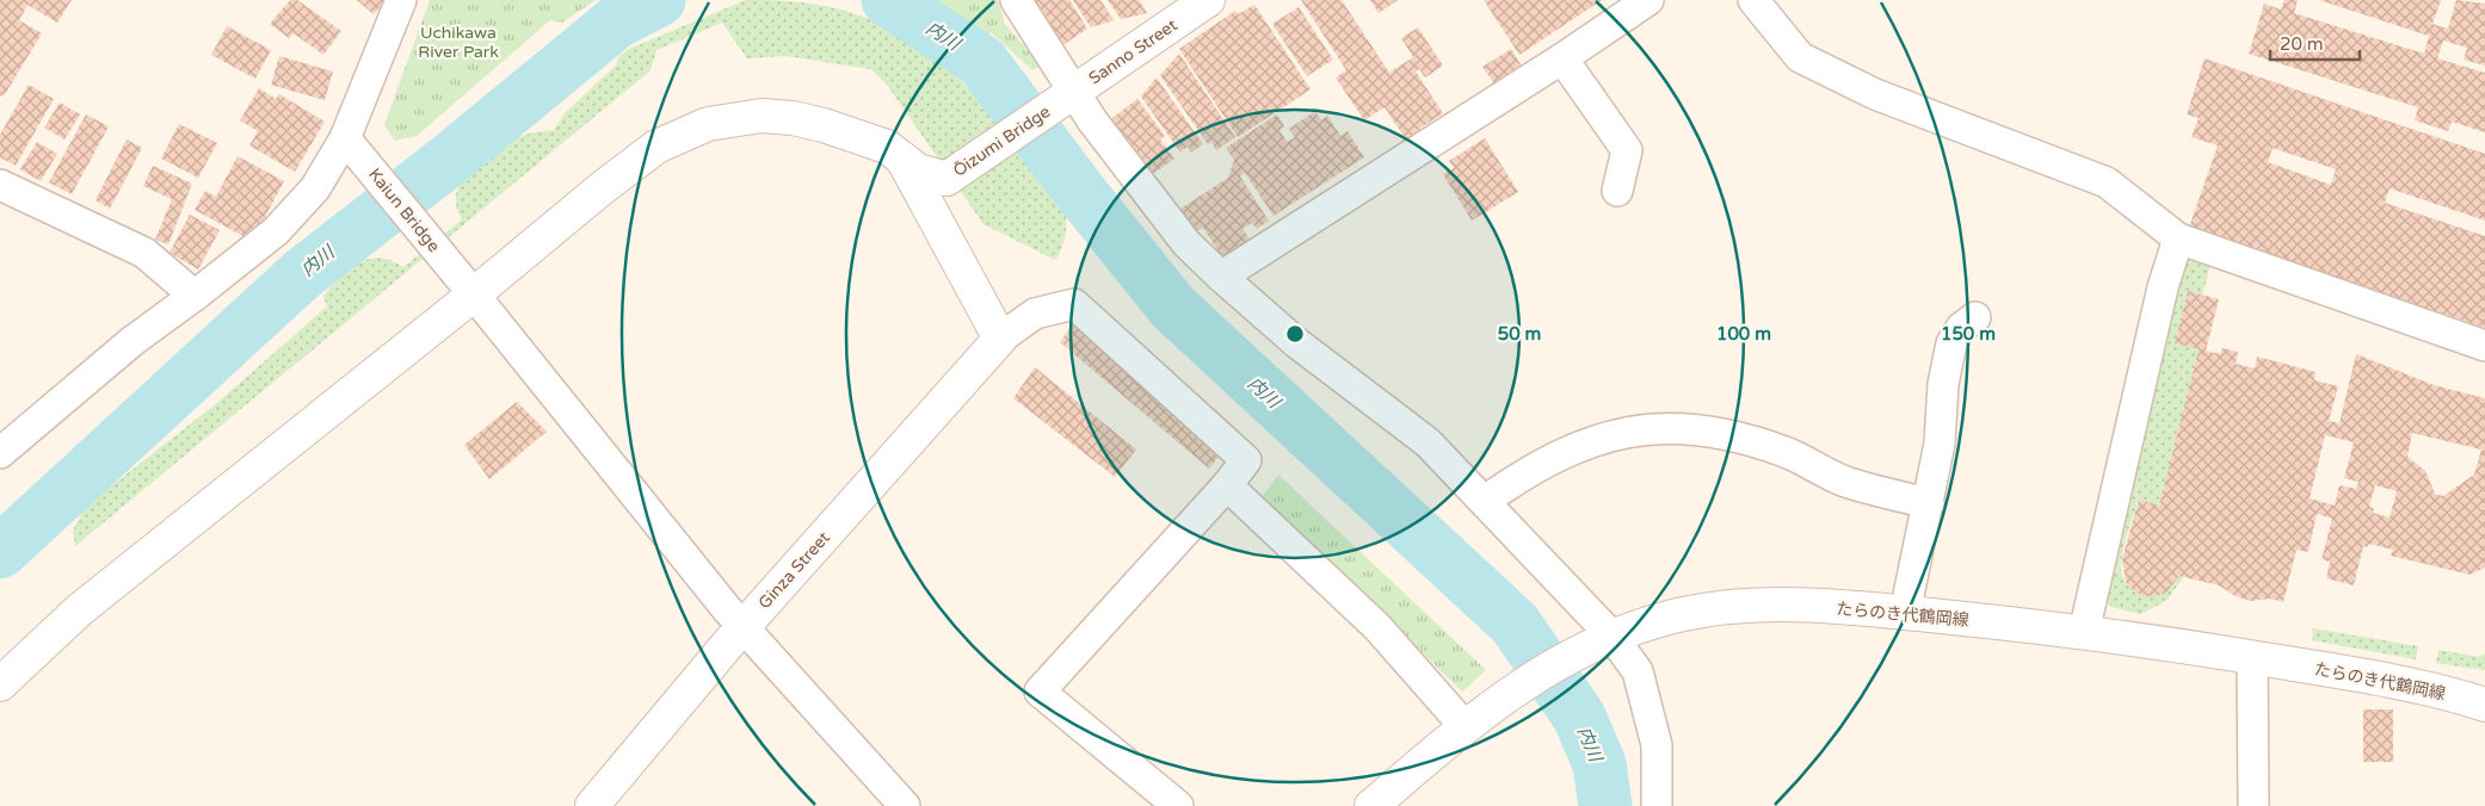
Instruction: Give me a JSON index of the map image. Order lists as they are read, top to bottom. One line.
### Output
{"streets":{"street":["Sanno Street","Ōizumi Bridge","Kaiun Bridge","Ginza Street","たらのき代鶴岡線"]},"crossings":[["Sanno Street","Ōizumi Bridge"],["Kaiun Bridge","Ginza Street"]],"water":["内川"],"parks":["Uchikawa River Park"],"scale_bar":"20 m","rings":["50 m","100 m","150 m"]}
